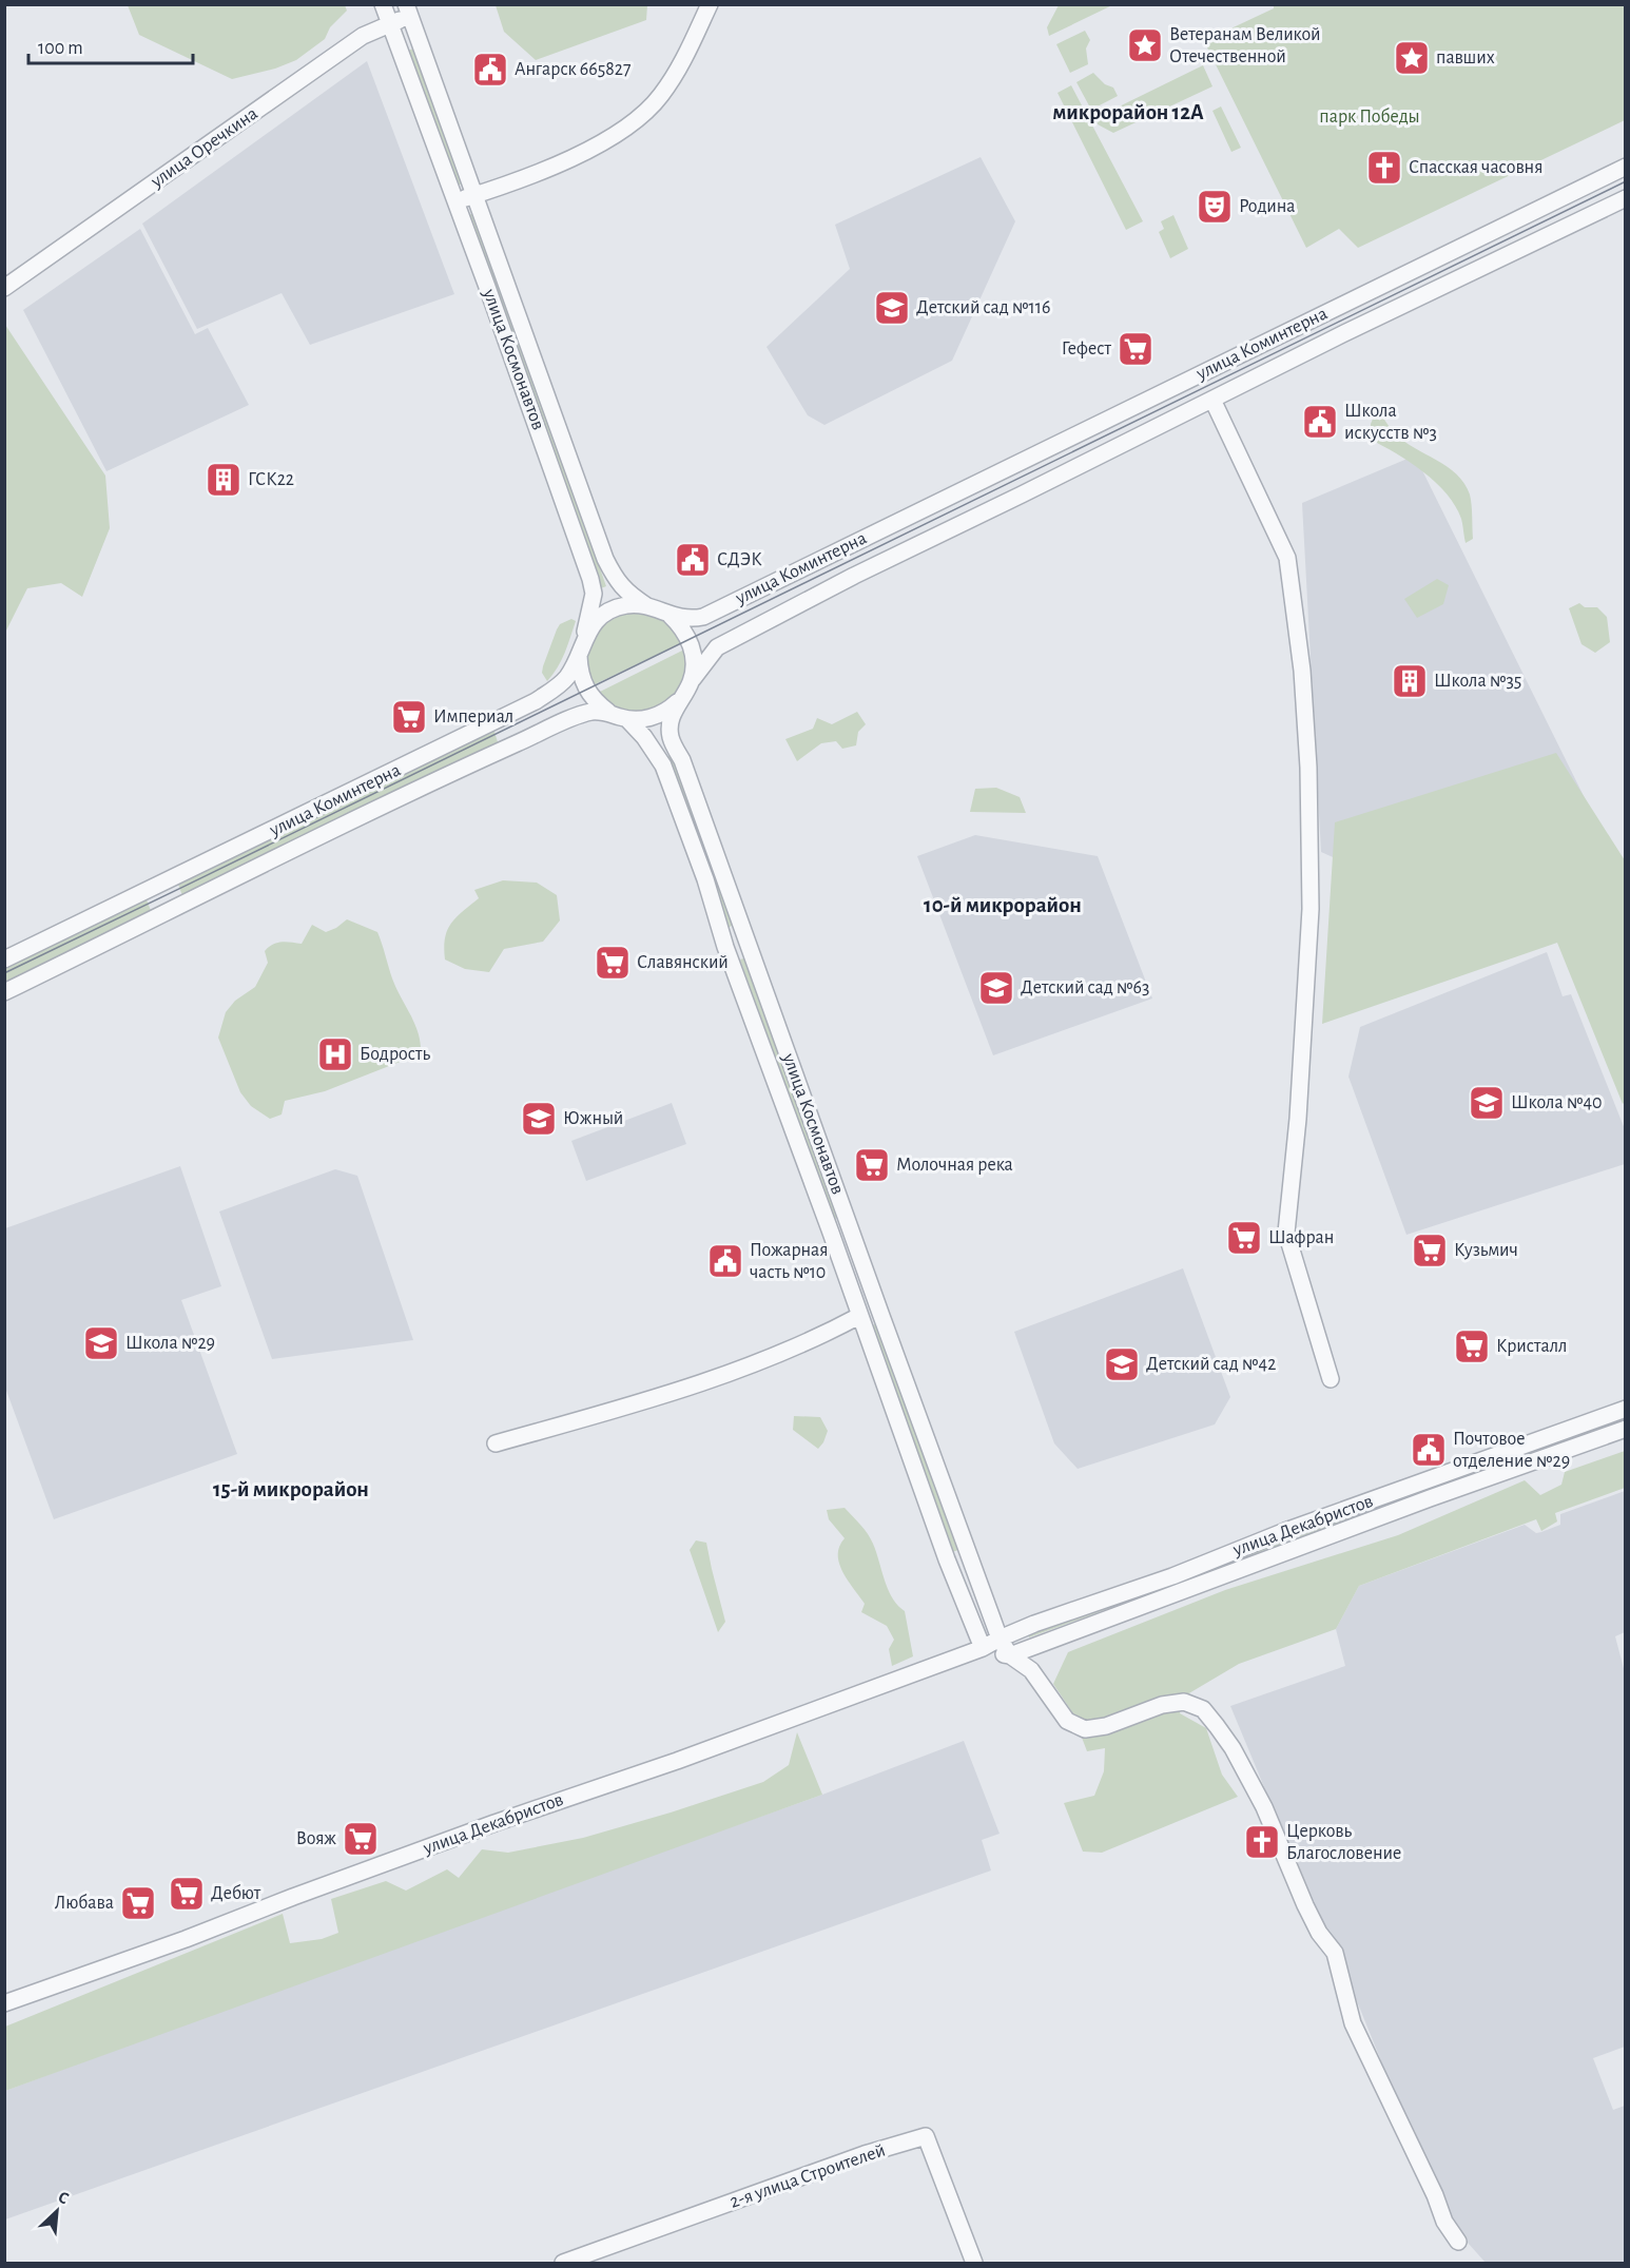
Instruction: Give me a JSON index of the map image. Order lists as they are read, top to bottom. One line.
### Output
{"streets":{"street":["улица Оречкина","улица Коминтерна","улица Космонавтов","улица Декабристов","2-я улица Строителей"]},"crossings":[["улица Оречкина","улица Космонавтов"],["улица Коминтерна","улица Космонавтов"],["улица Космонавтов","улица Декабристов"]],"districts":["микрорайон 12А","10-й микрорайон","15-й микрорайон"],"parks":["парк Победы"],"places":{"place":["Ветеранам Великой Отечественной","павших"],"public building":["Ангарск 665827","Школа искусств №3","СДЭК","Пожарная часть №10","Почтовое отделение №29"],"church":["Спасская часовня","Церковь Благословение"],"theatre":["Родина"],"school or university":["Детский сад №116","Детский сад №63","Школа №40","Южный","Школа №29","Детский сад №42"],"supermarket":["Гефест","Империал","Славянский","Молочная река","Шафран","Кузьмич","Кристалл","Вояж","Дебют","Любава"],"building":["ГСК22","Школа №35"],"hospital":["Бодрость"]},"scale_bar":"100 m","north":"top right"}
